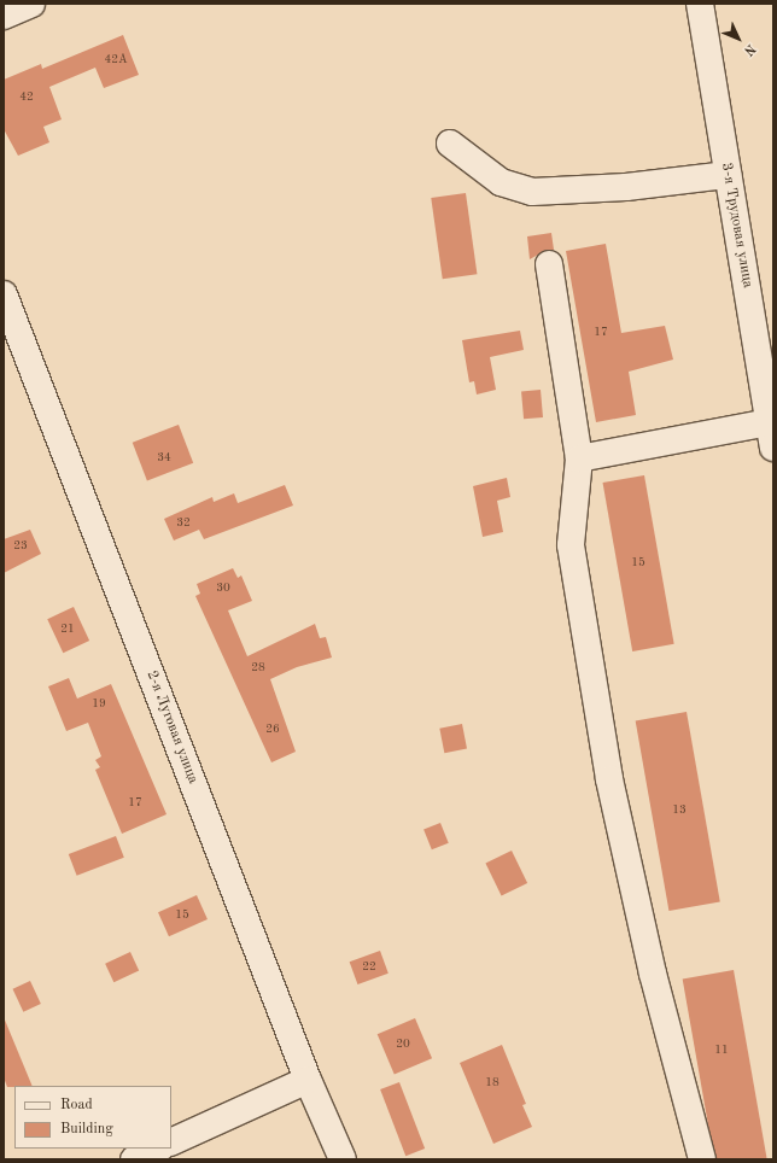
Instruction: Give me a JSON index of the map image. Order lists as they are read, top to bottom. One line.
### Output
{"streets":{"street":["3-я Трудовая улица","2-я Луговая улица"]},"house_numbers":["42А","42","17","34","32","23","15","30","21","28","19","26","17","13","15","22","20","11","18"],"legend":["Road","Building"],"north":"bottom right"}
